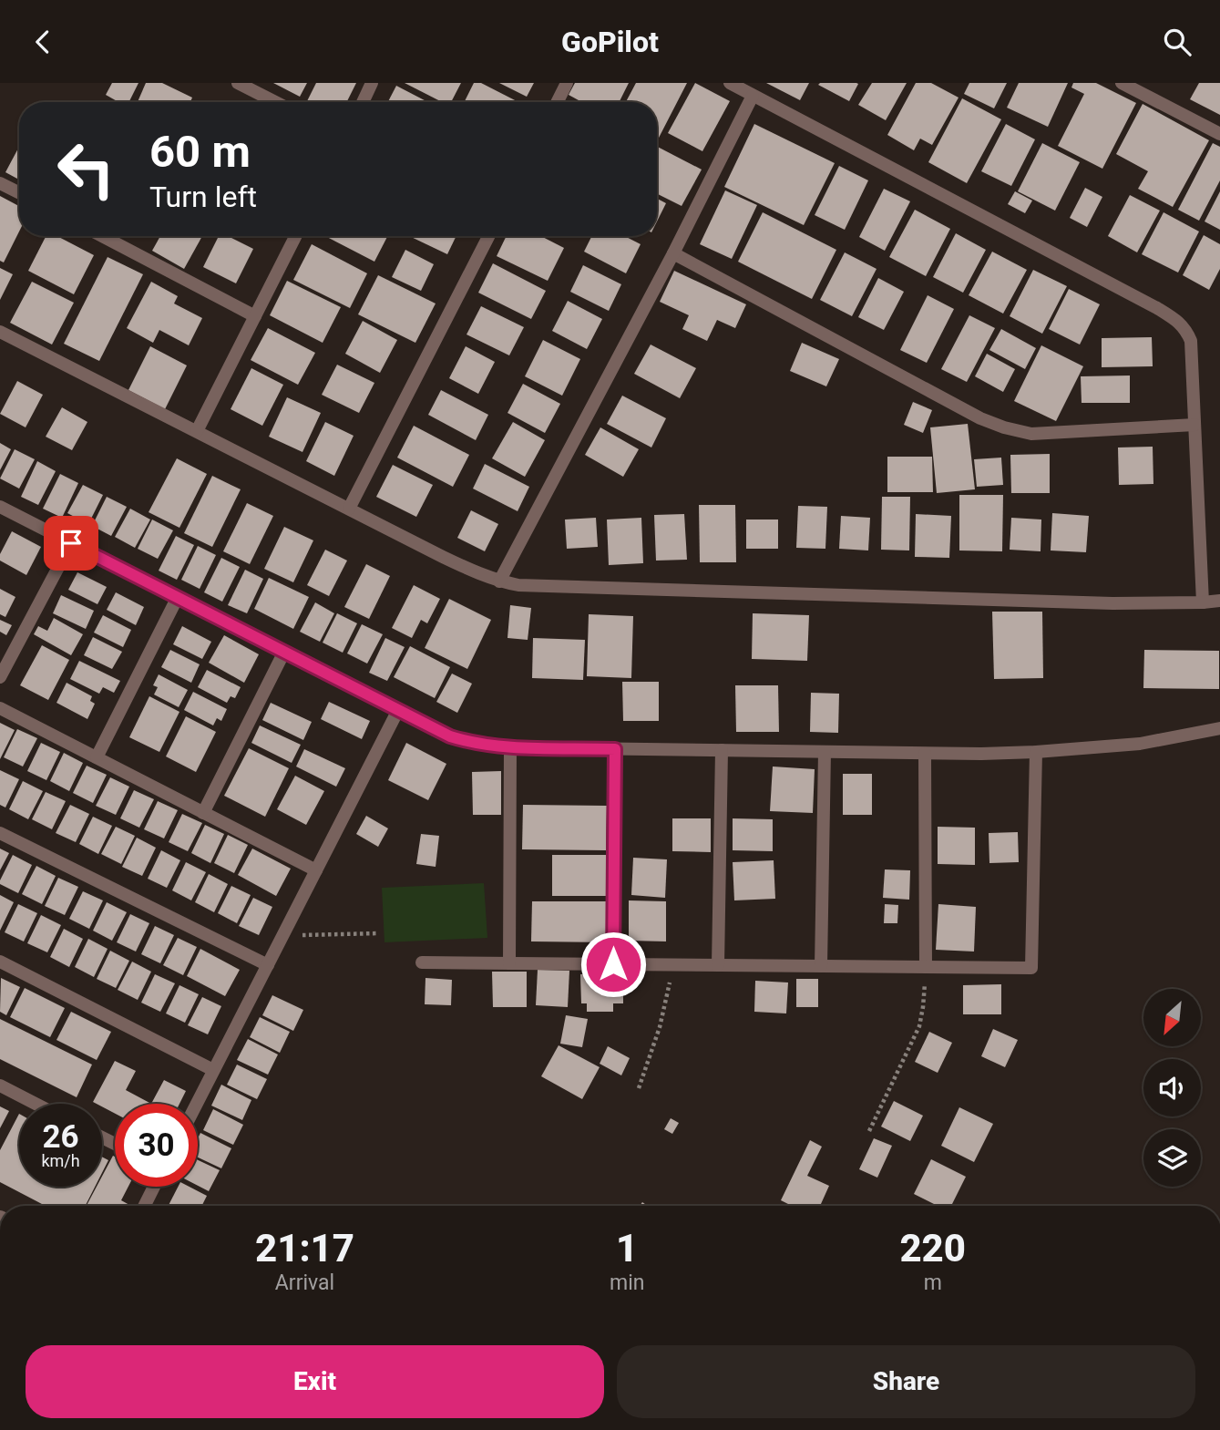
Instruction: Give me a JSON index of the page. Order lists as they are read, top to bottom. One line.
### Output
{"north":"bottom left","page":{"header":"GoPilot","turn":["60 m","Turn left"],"speed":"26 km/h","limit":"30","eta":["21:17","Arrival","1","min","220","m"],"buttons":["Exit","Share"]}}
